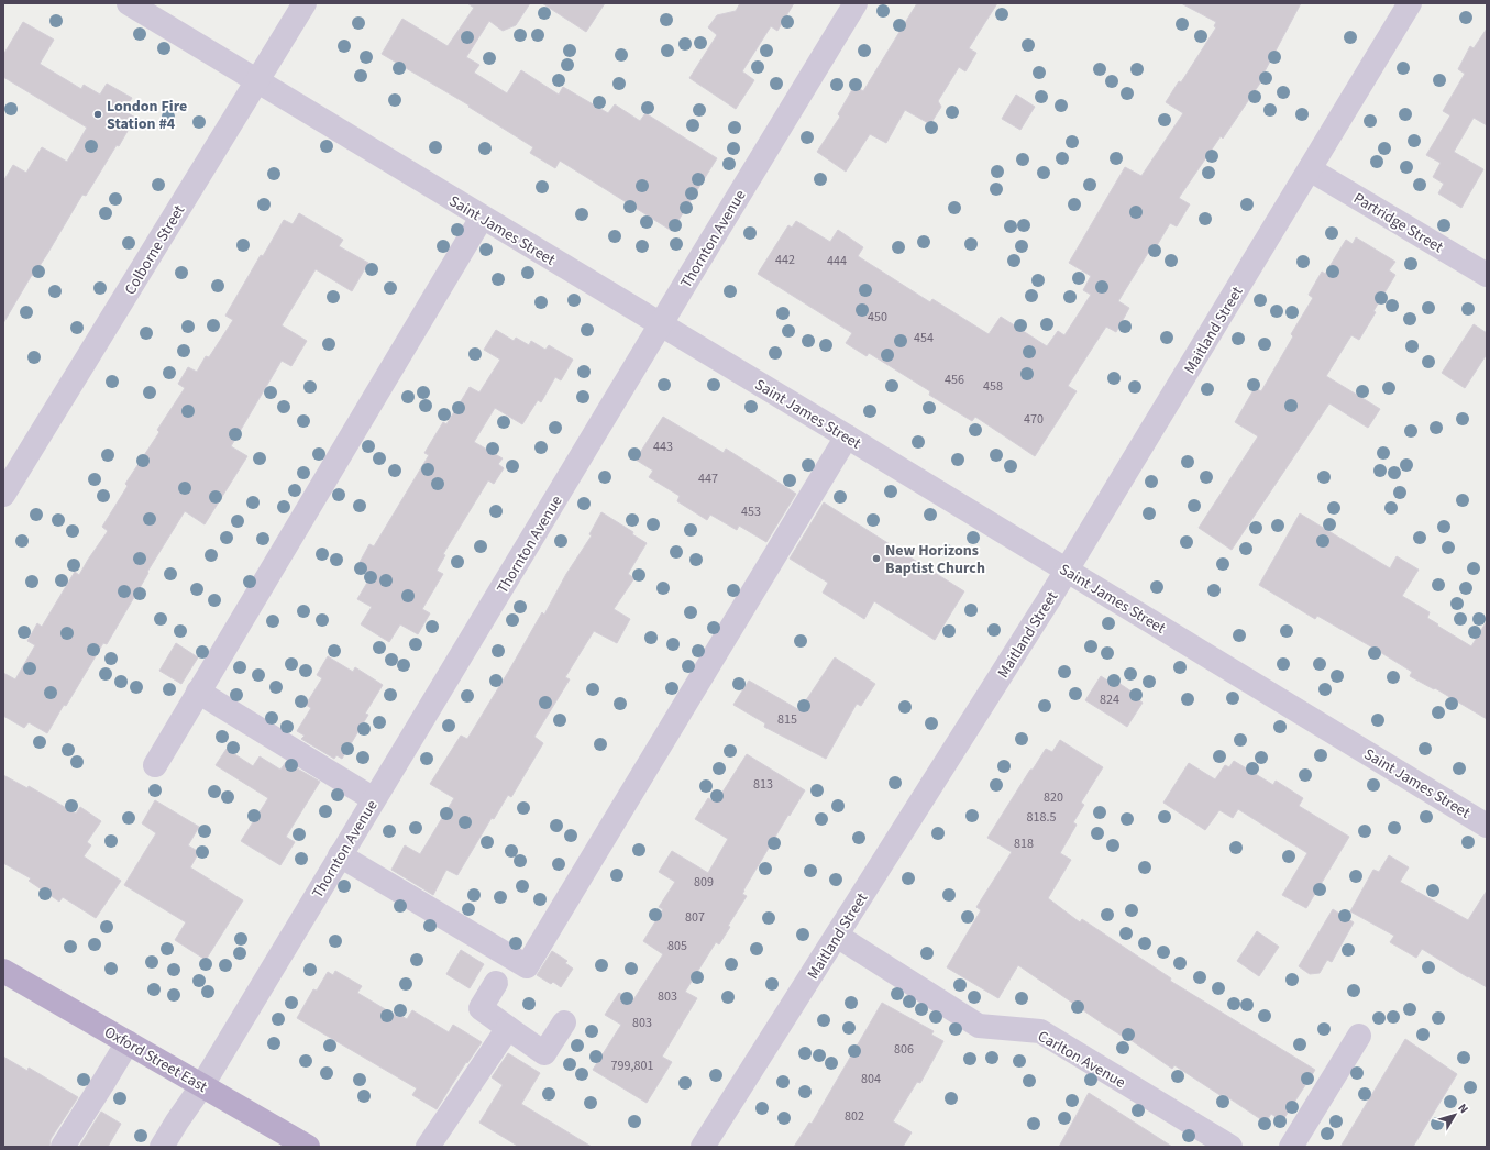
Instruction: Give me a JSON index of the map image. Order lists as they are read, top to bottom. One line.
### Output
{"streets":{"main road":["Oxford Street East"],"street":["Partridge Street","Saint James Street","Thornton Avenue","Colborne Street","Maitland Street","Carlton Avenue"]},"crossings":[["Partridge Street","Maitland Street"],["Saint James Street","Thornton Avenue"],["Saint James Street","Colborne Street"],["Saint James Street","Maitland Street"],["Thornton Avenue","Oxford Street East"],["Maitland Street","Carlton Avenue"]],"places":["London Fire Station #4","New Horizons Baptist Church"],"house_numbers":["442","444","450","454","456","458","470","443","447","453","824","815","813","820","818.5","818","809","807","805","803","803","806","799,801","804","802"],"north":"top right"}
